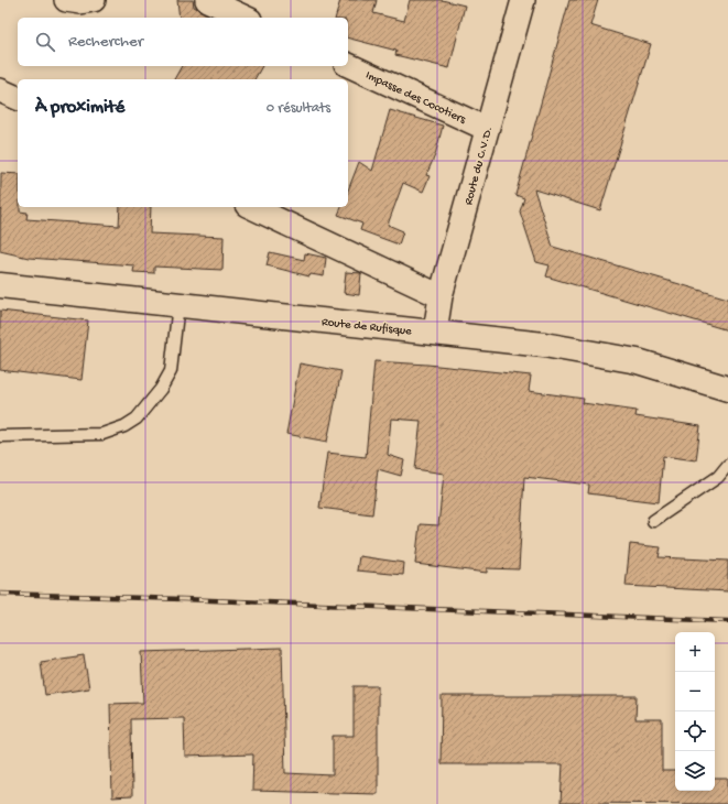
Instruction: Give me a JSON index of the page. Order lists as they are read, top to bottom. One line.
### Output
{"streets":{"main road":["Route de Rufisque"],"street":["Impasse des Cocotiers","Route du C.V.D."]},"crossings":[["Impasse des Cocotiers","Route du C.V.D."],["Route du C.V.D.","Route de Rufisque"]],"page":{"search":"Rechercher","heading":["À proximité","0 résultats"],"map_buttons":["+","−"]}}
